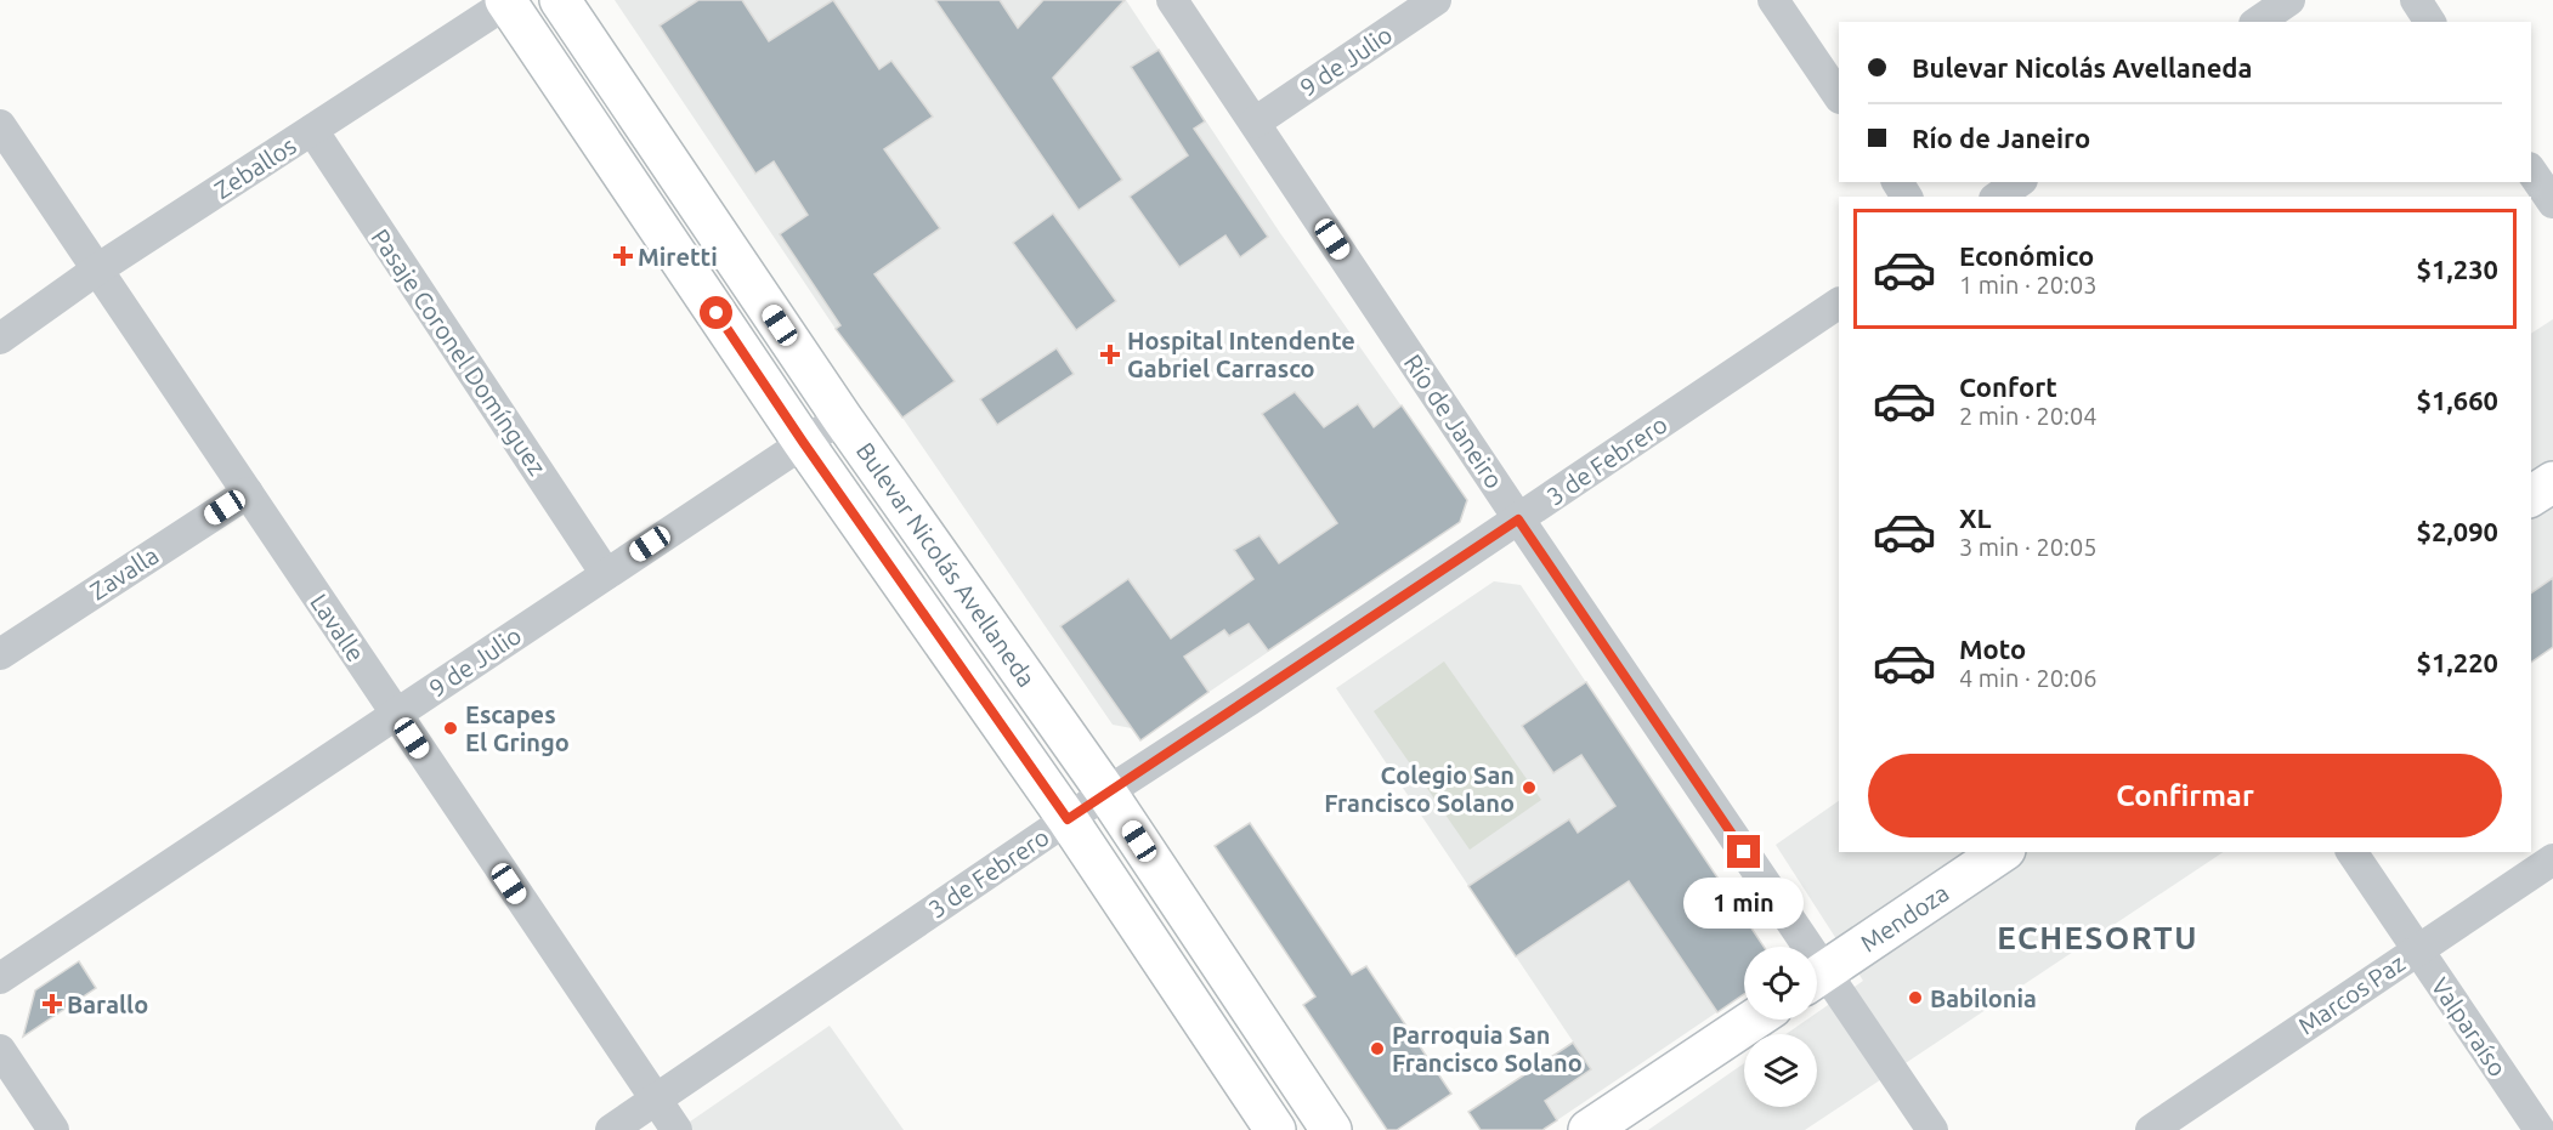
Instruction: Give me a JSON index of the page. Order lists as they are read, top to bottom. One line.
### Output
{"streets":{"main road":["Bulevar Nicolás Avellaneda","Mendoza"],"street":["9 de Julio","Zeballos","Pasaje Coronel Domínguez","Río de Janeiro","3 de Febrero","Zavalla","Lavalle","Marcos Paz","Valparaíso"]},"crossings":[["9 de Julio","Pasaje Coronel Domínguez"],["9 de Julio","Río de Janeiro"],["9 de Julio","Bulevar Nicolás Avellaneda"],["9 de Julio","Lavalle"],["Zeballos","Pasaje Coronel Domínguez"],["Zeballos","Bulevar Nicolás Avellaneda"],["Zeballos","Lavalle"],["Río de Janeiro","3 de Febrero"],["3 de Febrero","Bulevar Nicolás Avellaneda"],["3 de Febrero","Lavalle"],["Zavalla","Lavalle"],["Marcos Paz","Valparaíso"]],"districts":["ECHESORTU"],"places":{"health":["Miretti","Hospital Intendente Gabriel Carrasco","Barallo"],"other":["Escapes El Gringo","Colegio San Francisco Solano","Babilonia","Parroquia San Francisco Solano"]},"page":{"banner":["Bulevar Nicolás Avellaneda","Río de Janeiro"],"list":[{"name":"Económico","note":"1 min · 20:03","value":"$1,230"},{"name":"Confort","note":"2 min · 20:04","value":"$1,660"},{"name":"XL","note":"3 min · 20:05","value":"$2,090"},{"name":"Moto","note":"4 min · 20:06","value":"$1,220"}],"buttons":"Confirmar","bubble":"1 min"}}
